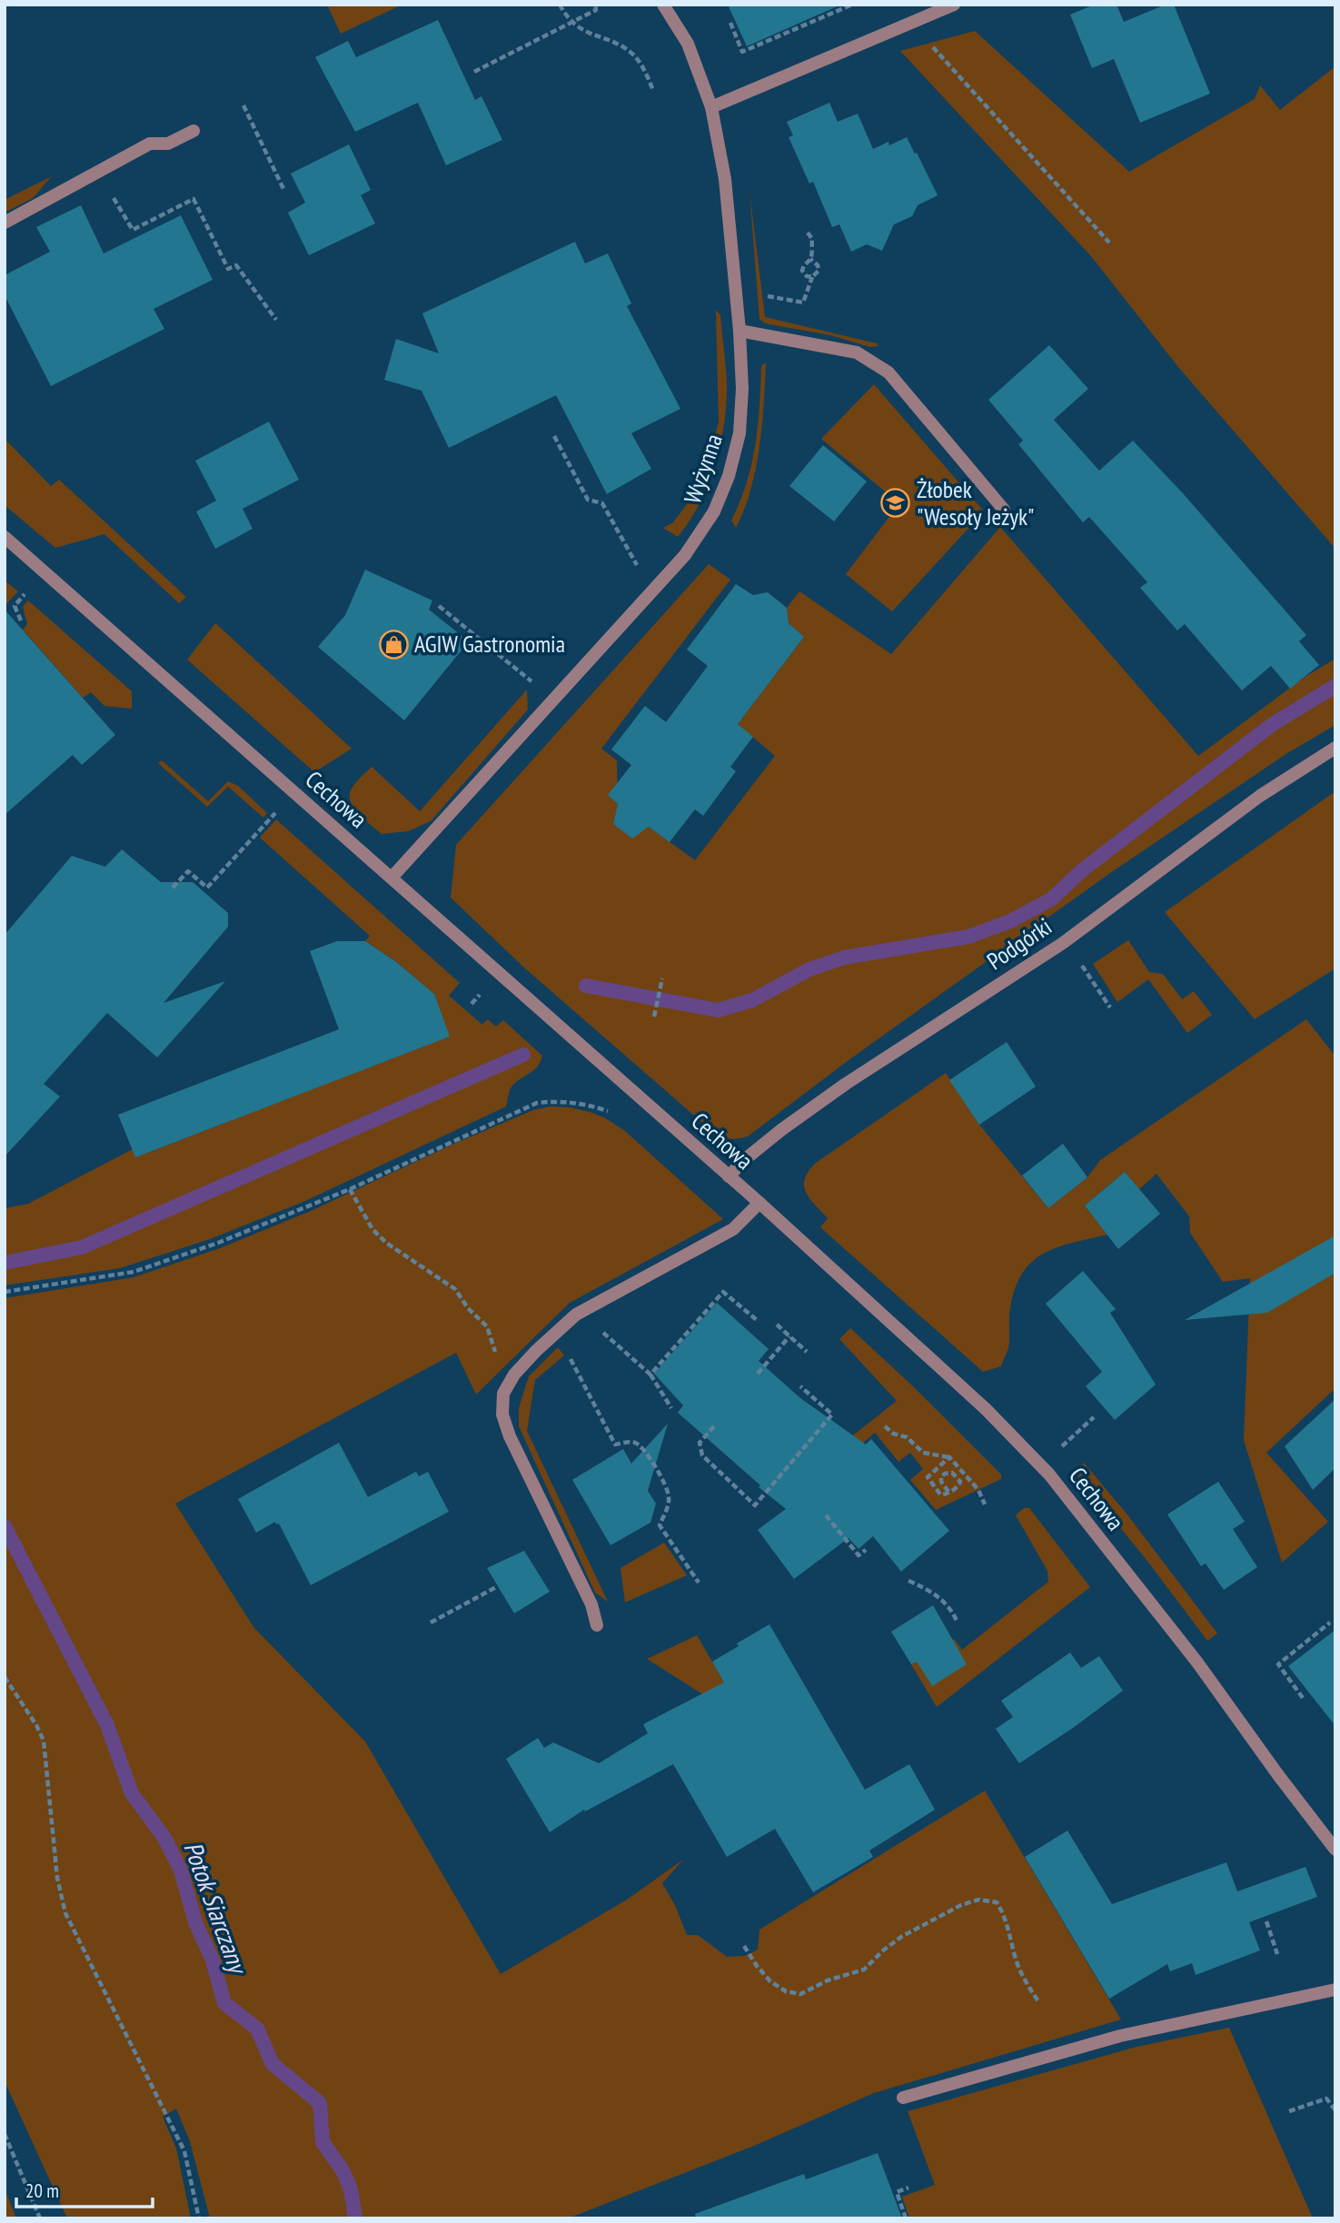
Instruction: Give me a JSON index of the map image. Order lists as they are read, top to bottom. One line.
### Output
{"streets":{"street":["Wyżynna","Cechowa","Podgórki"]},"crossings":[["Wyżynna","Cechowa"],["Cechowa","Podgórki"]],"water":["Potok Siarczany"],"places":{"school or university":["Żłobek \"Wesoły Jeżyk\""],"shop":["AGIW Gastronomia"]},"scale_bar":"20 m"}
